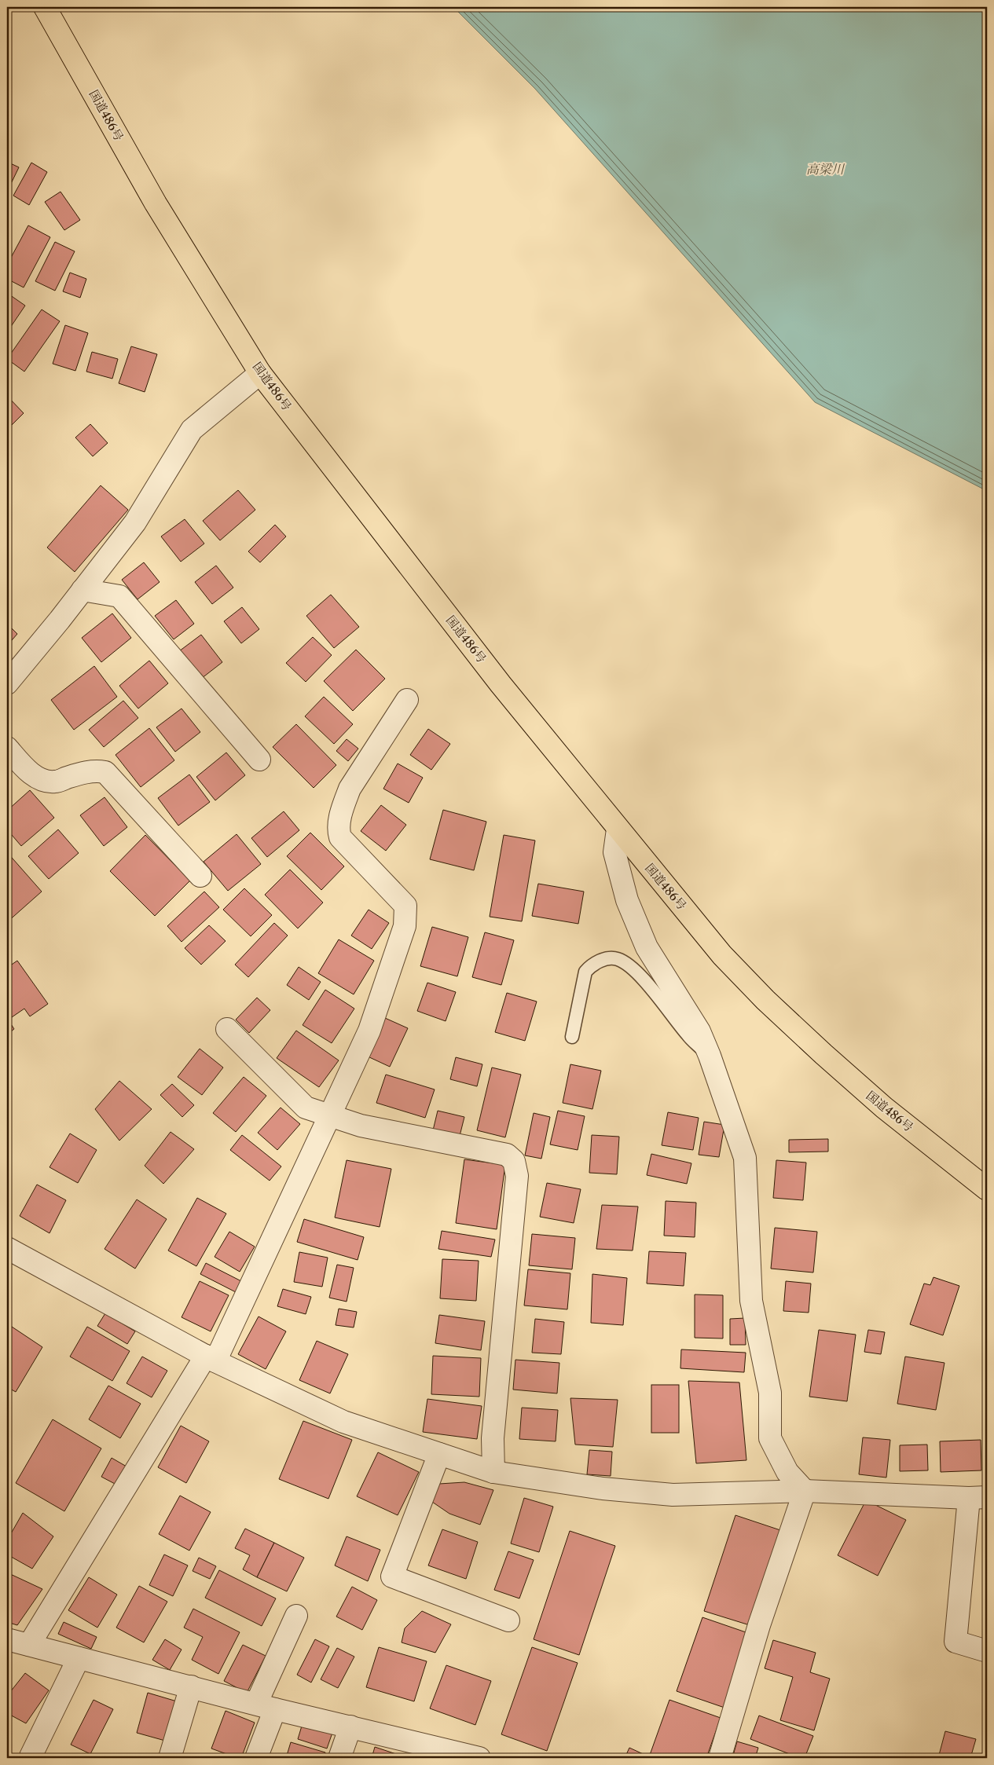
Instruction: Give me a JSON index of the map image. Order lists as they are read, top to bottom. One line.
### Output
{"streets":{"highway":["国道486号"]},"water":["高梁川"]}
